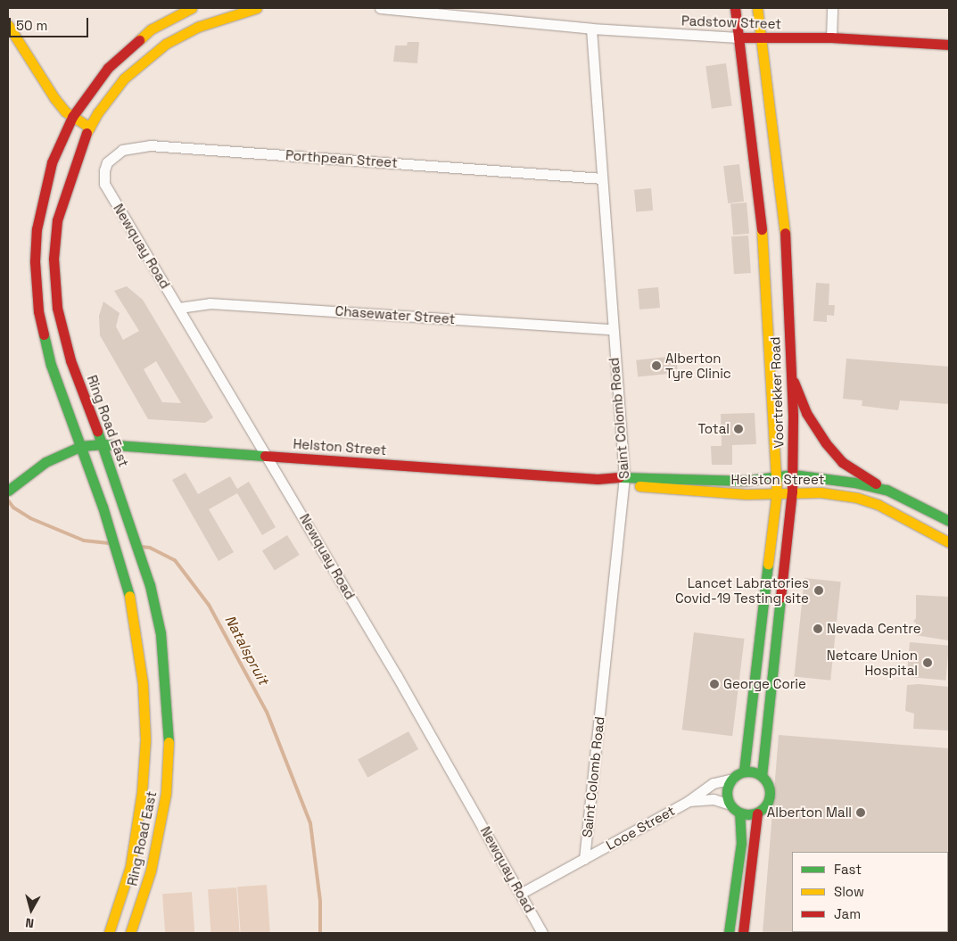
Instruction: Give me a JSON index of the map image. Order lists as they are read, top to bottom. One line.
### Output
{"streets":{"main road":["Padstow Street","Voortrekker Road","Ring Road East","Helston Street"],"street":["Porthpean Street","Newquay Road","Chasewater Street","Saint Colomb Road","Looe Street"]},"crossings":[["Padstow Street","Voortrekker Road"],["Padstow Street","Saint Colomb Road"],["Porthpean Street","Newquay Road"],["Porthpean Street","Saint Colomb Road"],["Newquay Road","Chasewater Street"],["Newquay Road","Helston Street"],["Newquay Road","Looe Street"],["Chasewater Street","Saint Colomb Road"],["Voortrekker Road","Helston Street"],["Voortrekker Road","Looe Street"],["Saint Colomb Road","Helston Street"],["Saint Colomb Road","Looe Street"],["Ring Road East","Helston Street"]],"water":["Natalspruit"],"places":["Alberton Tyre Clinic","Total","Lancet Labratories Covid-19 Testing site","Nevada Centre","Netcare Union Hospital","George Corie","Alberton Mall"],"legend":["Fast","Slow","Jam"],"scale_bar":"50 m","north":"bottom"}
